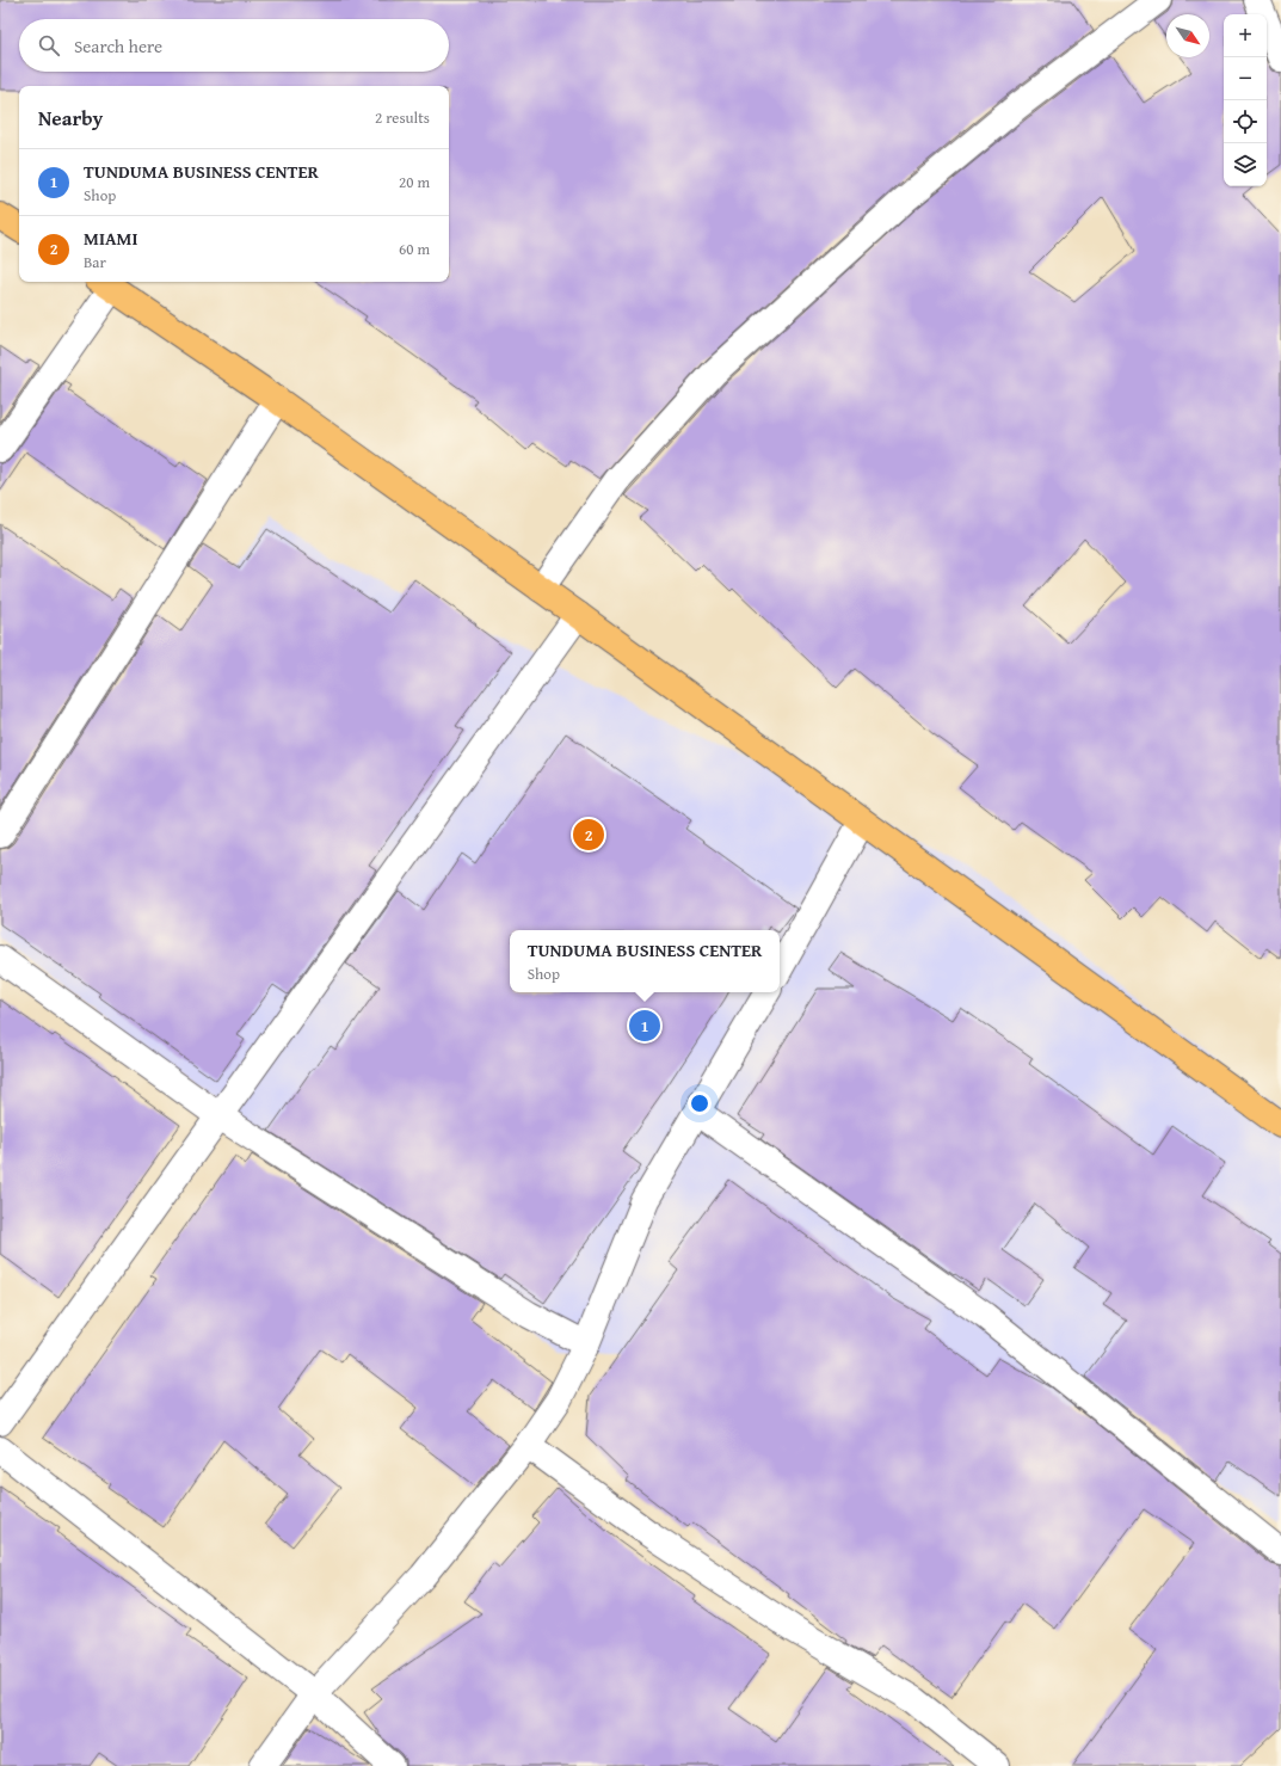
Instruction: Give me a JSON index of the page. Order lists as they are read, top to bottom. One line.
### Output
{"north":"bottom right","page":{"map_buttons":["+","−"],"search":"Search here","heading":["Nearby","2 results"],"list":[{"mark":"1","name":"TUNDUMA BUSINESS CENTER","note":"Shop","value":"20 m"},{"mark":"2","name":"MIAMI","note":"Bar","value":"60 m"}],"pins":["2","1"],"popup":["TUNDUMA BUSINESS CENTER","Shop"]}}
